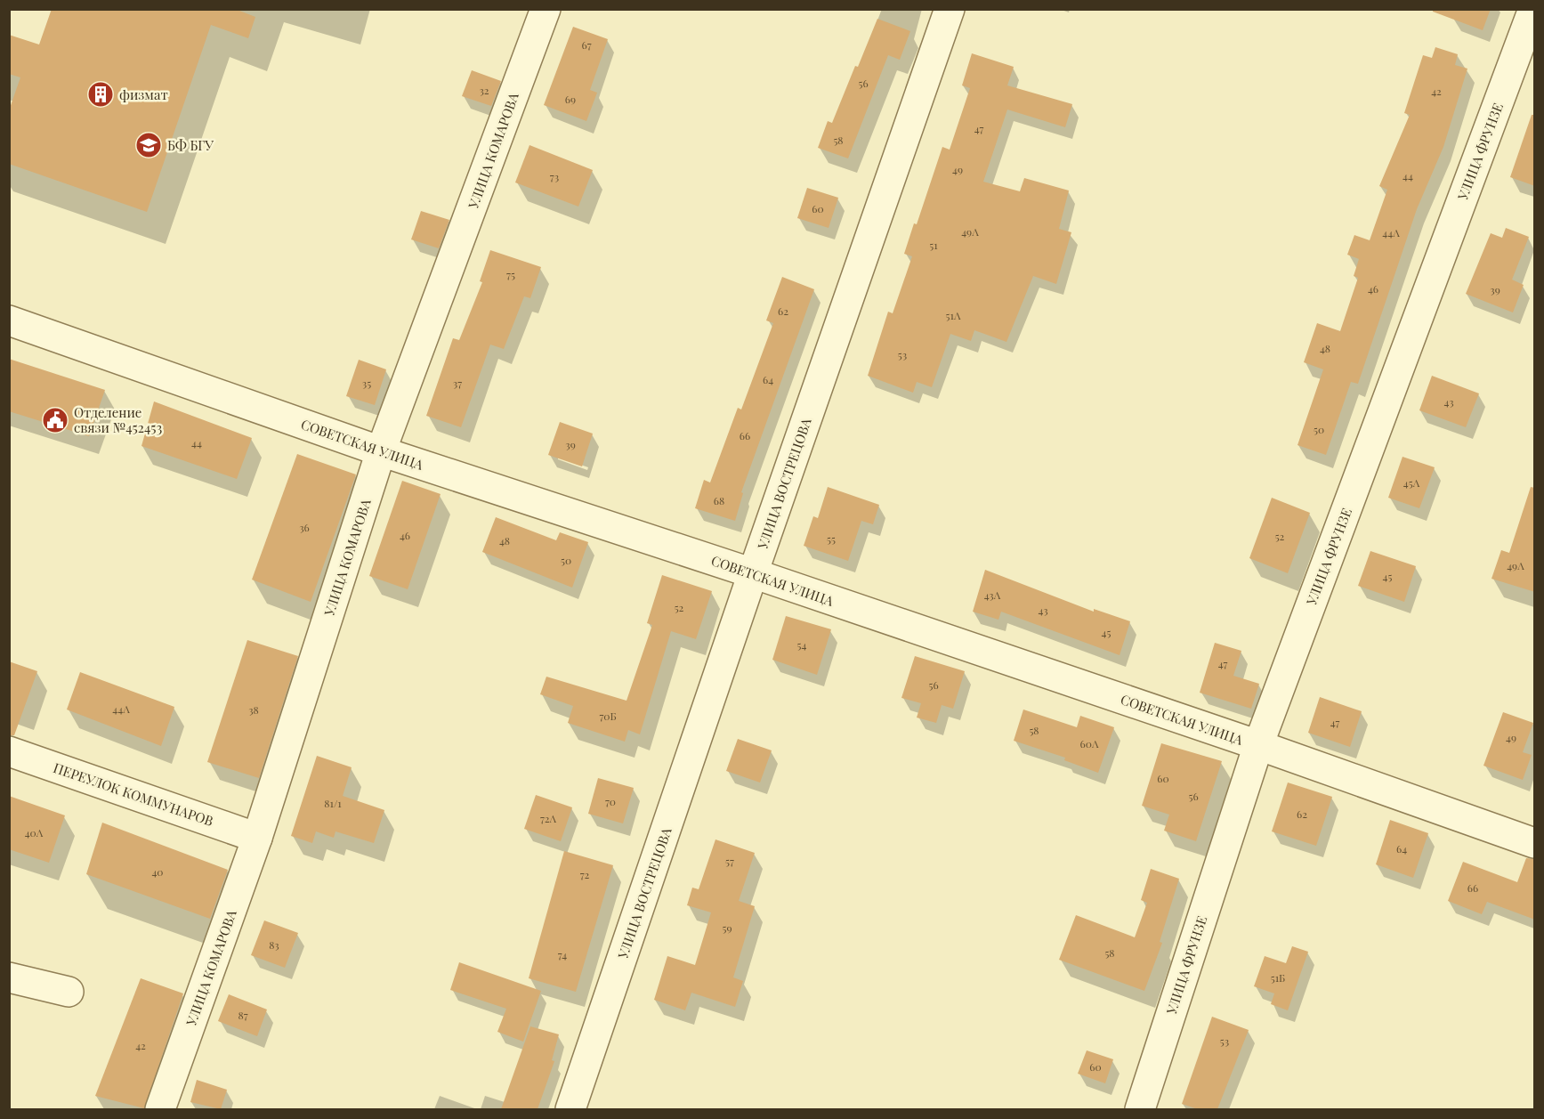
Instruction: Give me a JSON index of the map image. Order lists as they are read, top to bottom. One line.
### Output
{"streets":{"street":["УЛИЦА КОМАРОВА","УЛИЦА ФРУНЗЕ","СОВЕТСКАЯ УЛИЦА","УЛИЦА ВОСТРЕЦОВА","ПЕРЕУЛОК КОММУНАРОВ"]},"crossings":[["УЛИЦА КОМАРОВА","СОВЕТСКАЯ УЛИЦА"],["УЛИЦА КОМАРОВА","ПЕРЕУЛОК КОММУНАРОВ"],["УЛИЦА ФРУНЗЕ","СОВЕТСКАЯ УЛИЦА"],["СОВЕТСКАЯ УЛИЦА","УЛИЦА ВОСТРЕЦОВА"]],"places":{"building":["физмат"],"school or university":["БФ БГУ"],"public building":["Отделение связи №452453"]},"house_numbers":["67","56","32","42","69","47","58","49","44","73","60","49А","44А","51","75","46","39","62","51А","48","53","64","35","37","43","50","66","44","39","45А","68","36","46","52","55","48","50","49А","45","43А","52","43","45","54","47","56","44А","38","70Б","47","58","49","60А","60","56","70","81/1","62","72А","40А","64","57","40","72","66","59","83","58","74","51Б","87","53","42","60"]}
